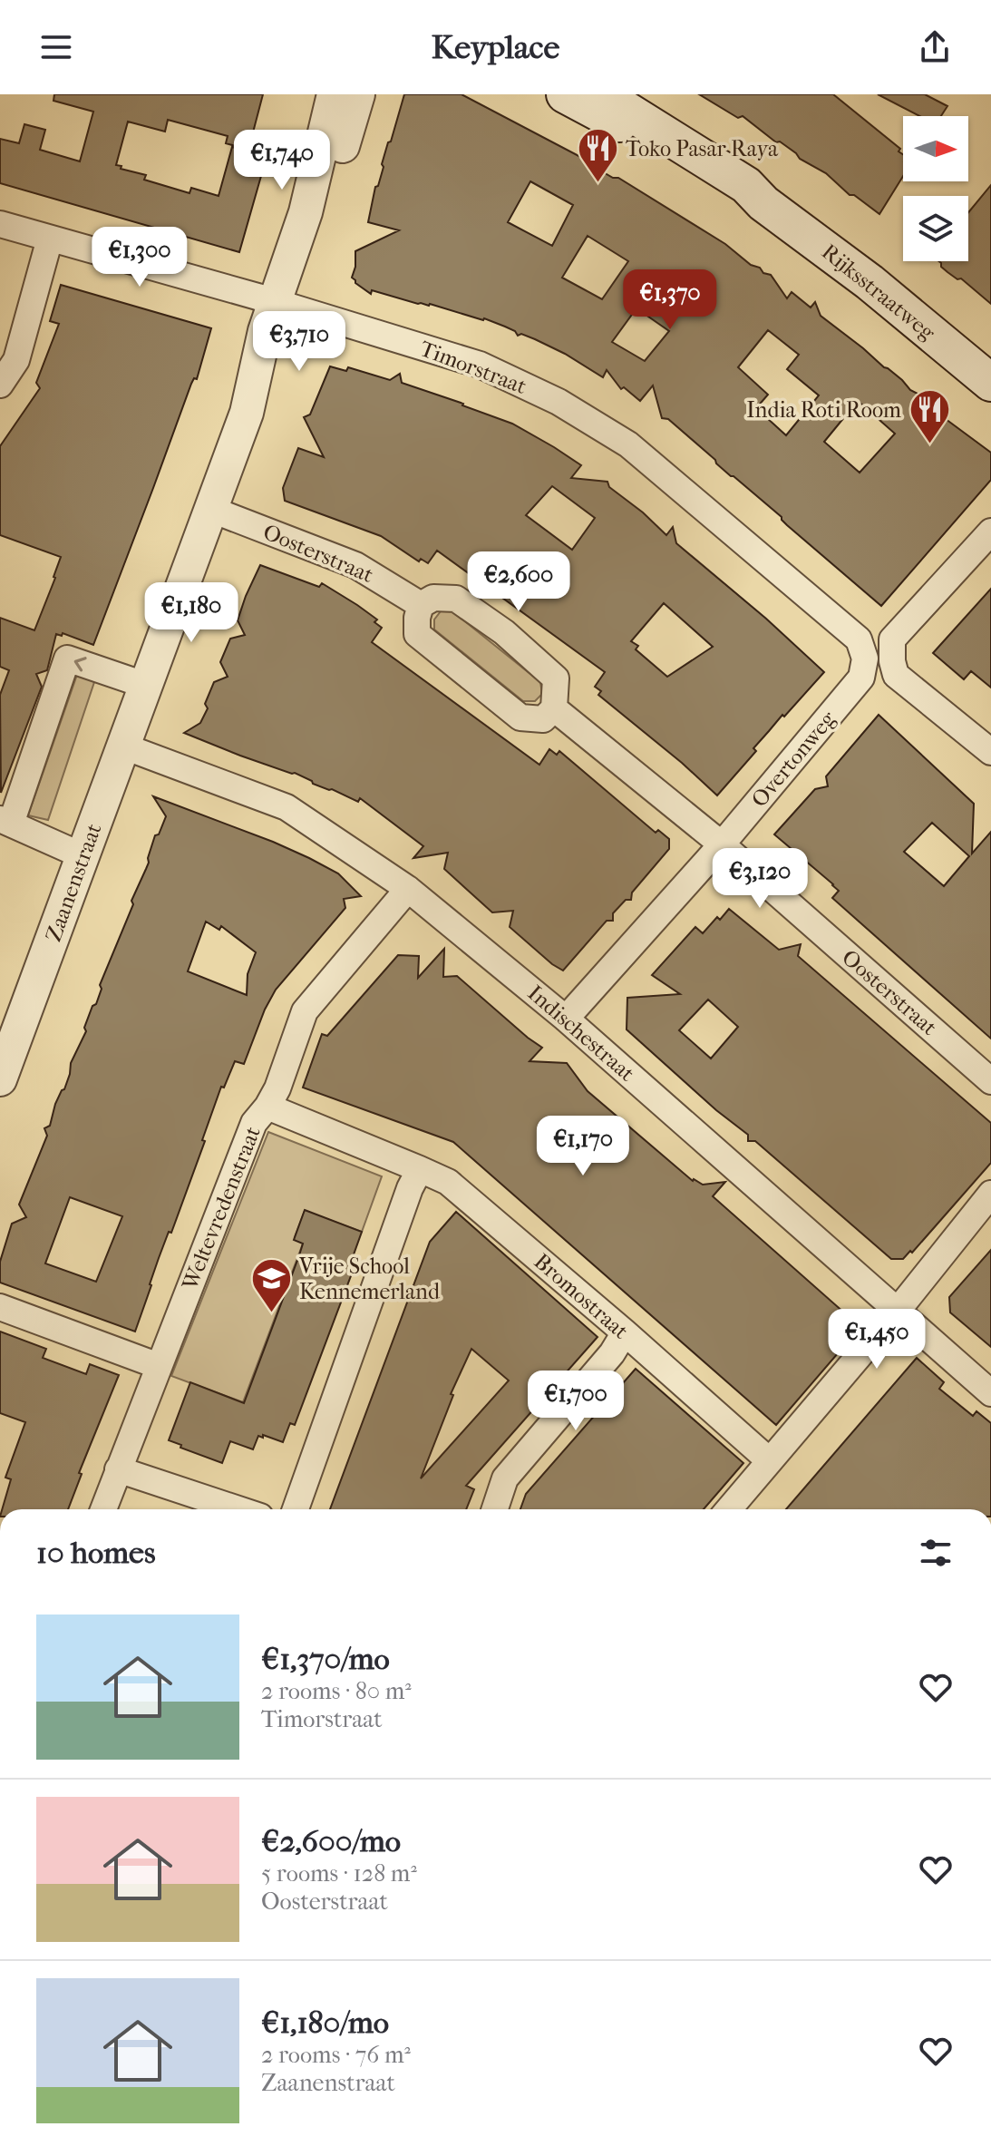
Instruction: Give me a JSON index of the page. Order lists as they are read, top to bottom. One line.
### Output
{"streets":{"main road":["Rijksstraatweg"],"street":["Timorstraat","Oosterstraat","Overtonweg","Zaanenstraat","Indischestraat","Weltevredenstraat","Bromostraat"]},"crossings":[["Timorstraat","Overtonweg"],["Timorstraat","Zaanenstraat"],["Oosterstraat","Overtonweg"],["Oosterstraat","Zaanenstraat"],["Overtonweg","Indischestraat"],["Zaanenstraat","Indischestraat"],["Indischestraat","Weltevredenstraat"],["Weltevredenstraat","Bromostraat"]],"places":{"restaurant":["Toko Pasar Raya","India Roti Room"],"school or university":["Vrije School Kennemerland"]},"north":"right","page":{"header":"Keyplace","price":["€1,740","€1,300","€1,370","€3,710","€2,600","€1,180","€3,120","€1,170","€1,450","€1,700"],"heading":"10 homes","list":[{"name":"€1,370/mo","note":"2 rooms · 80 m² · Timorstraat"},{"name":"€2,600/mo","note":"5 rooms · 128 m² · Oosterstraat"},{"name":"€1,180/mo","note":"2 rooms · 76 m² · Zaanenstraat"}]}}
